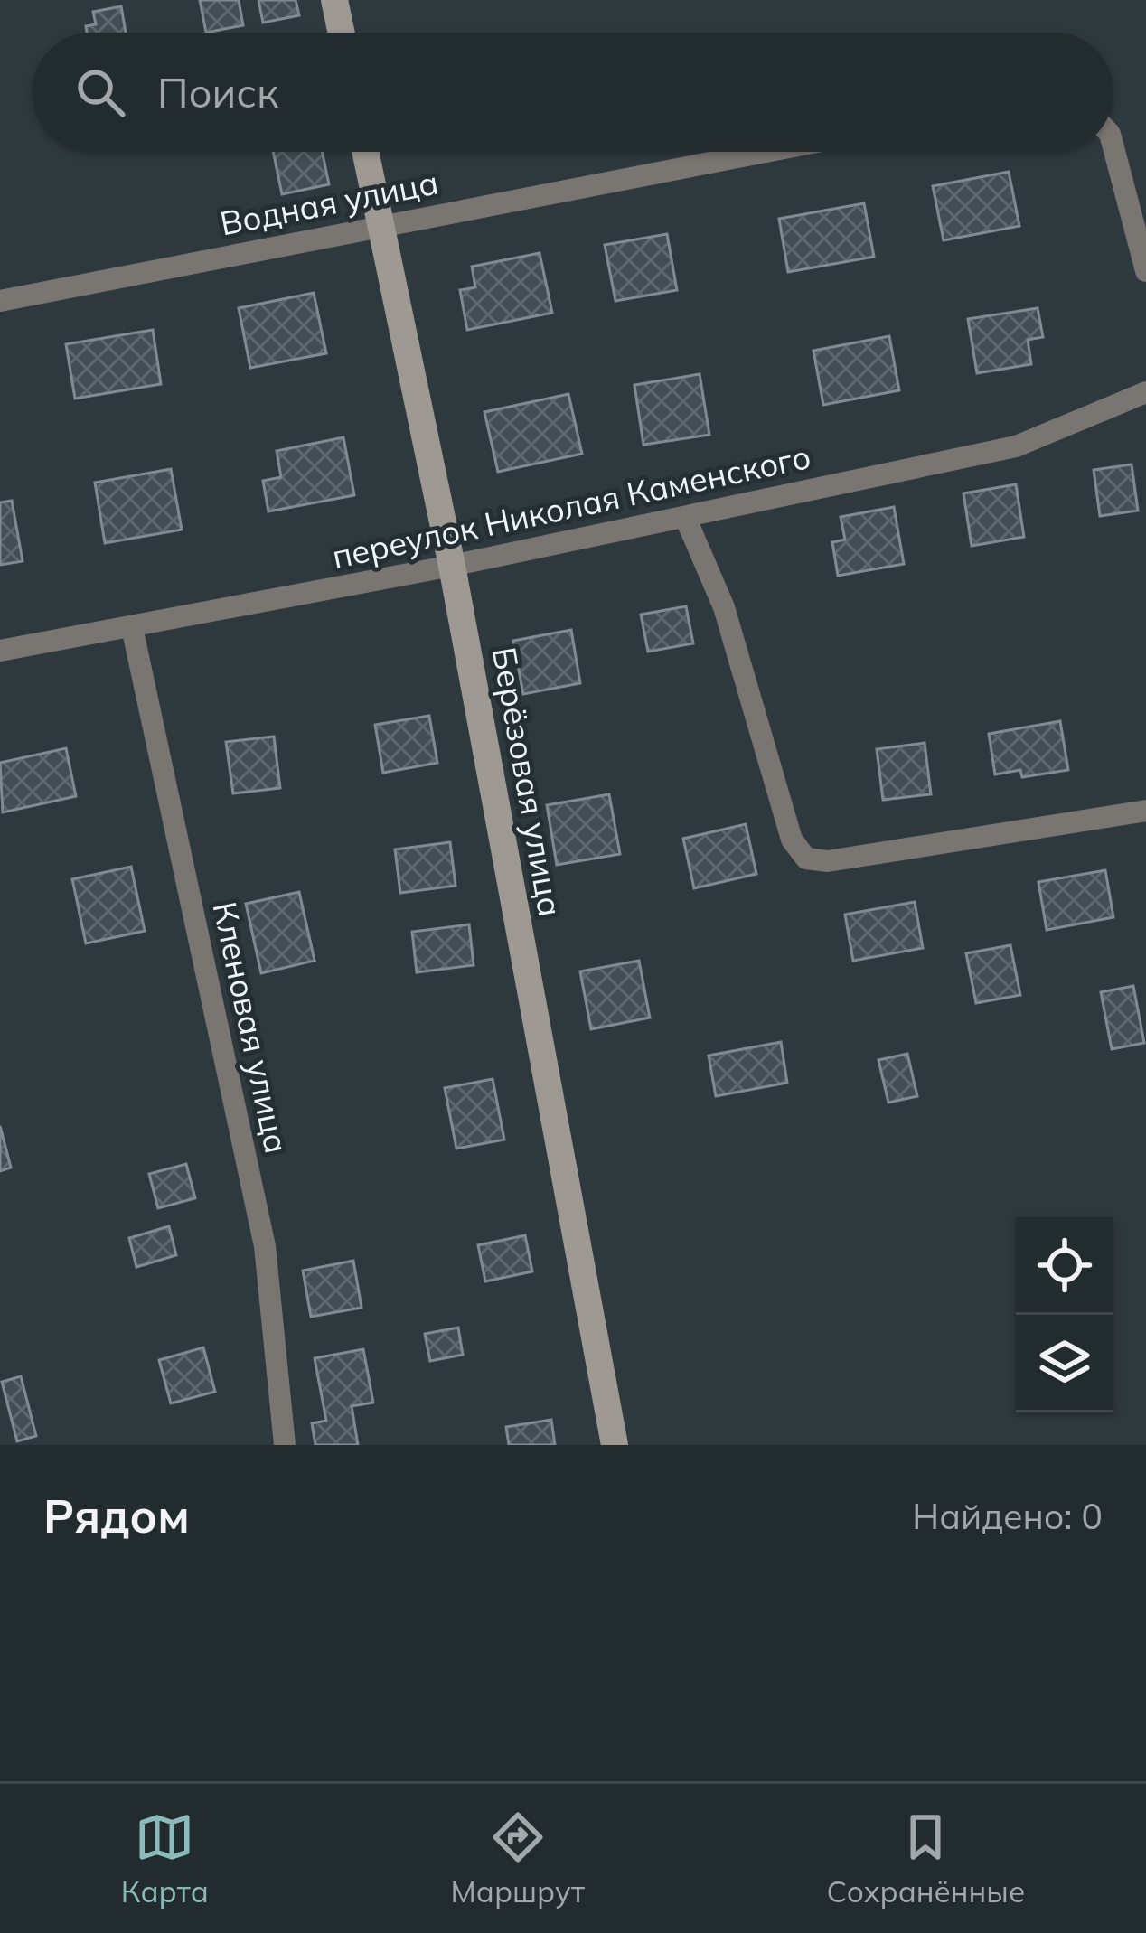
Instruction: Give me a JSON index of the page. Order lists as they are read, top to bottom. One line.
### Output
{"streets":{"main road":["Берёзовая улица"],"street":["Водная улица","переулок Николая Каменского","Кленовая улица"]},"crossings":[["Водная улица","Берёзовая улица"],["переулок Николая Каменского","Берёзовая улица"],["переулок Николая Каменского","Кленовая улица"]],"page":{"search":"Поиск","heading":["Рядом","Найдено: 0"],"nav":["Карта","Маршрут","Сохранённые"]}}
